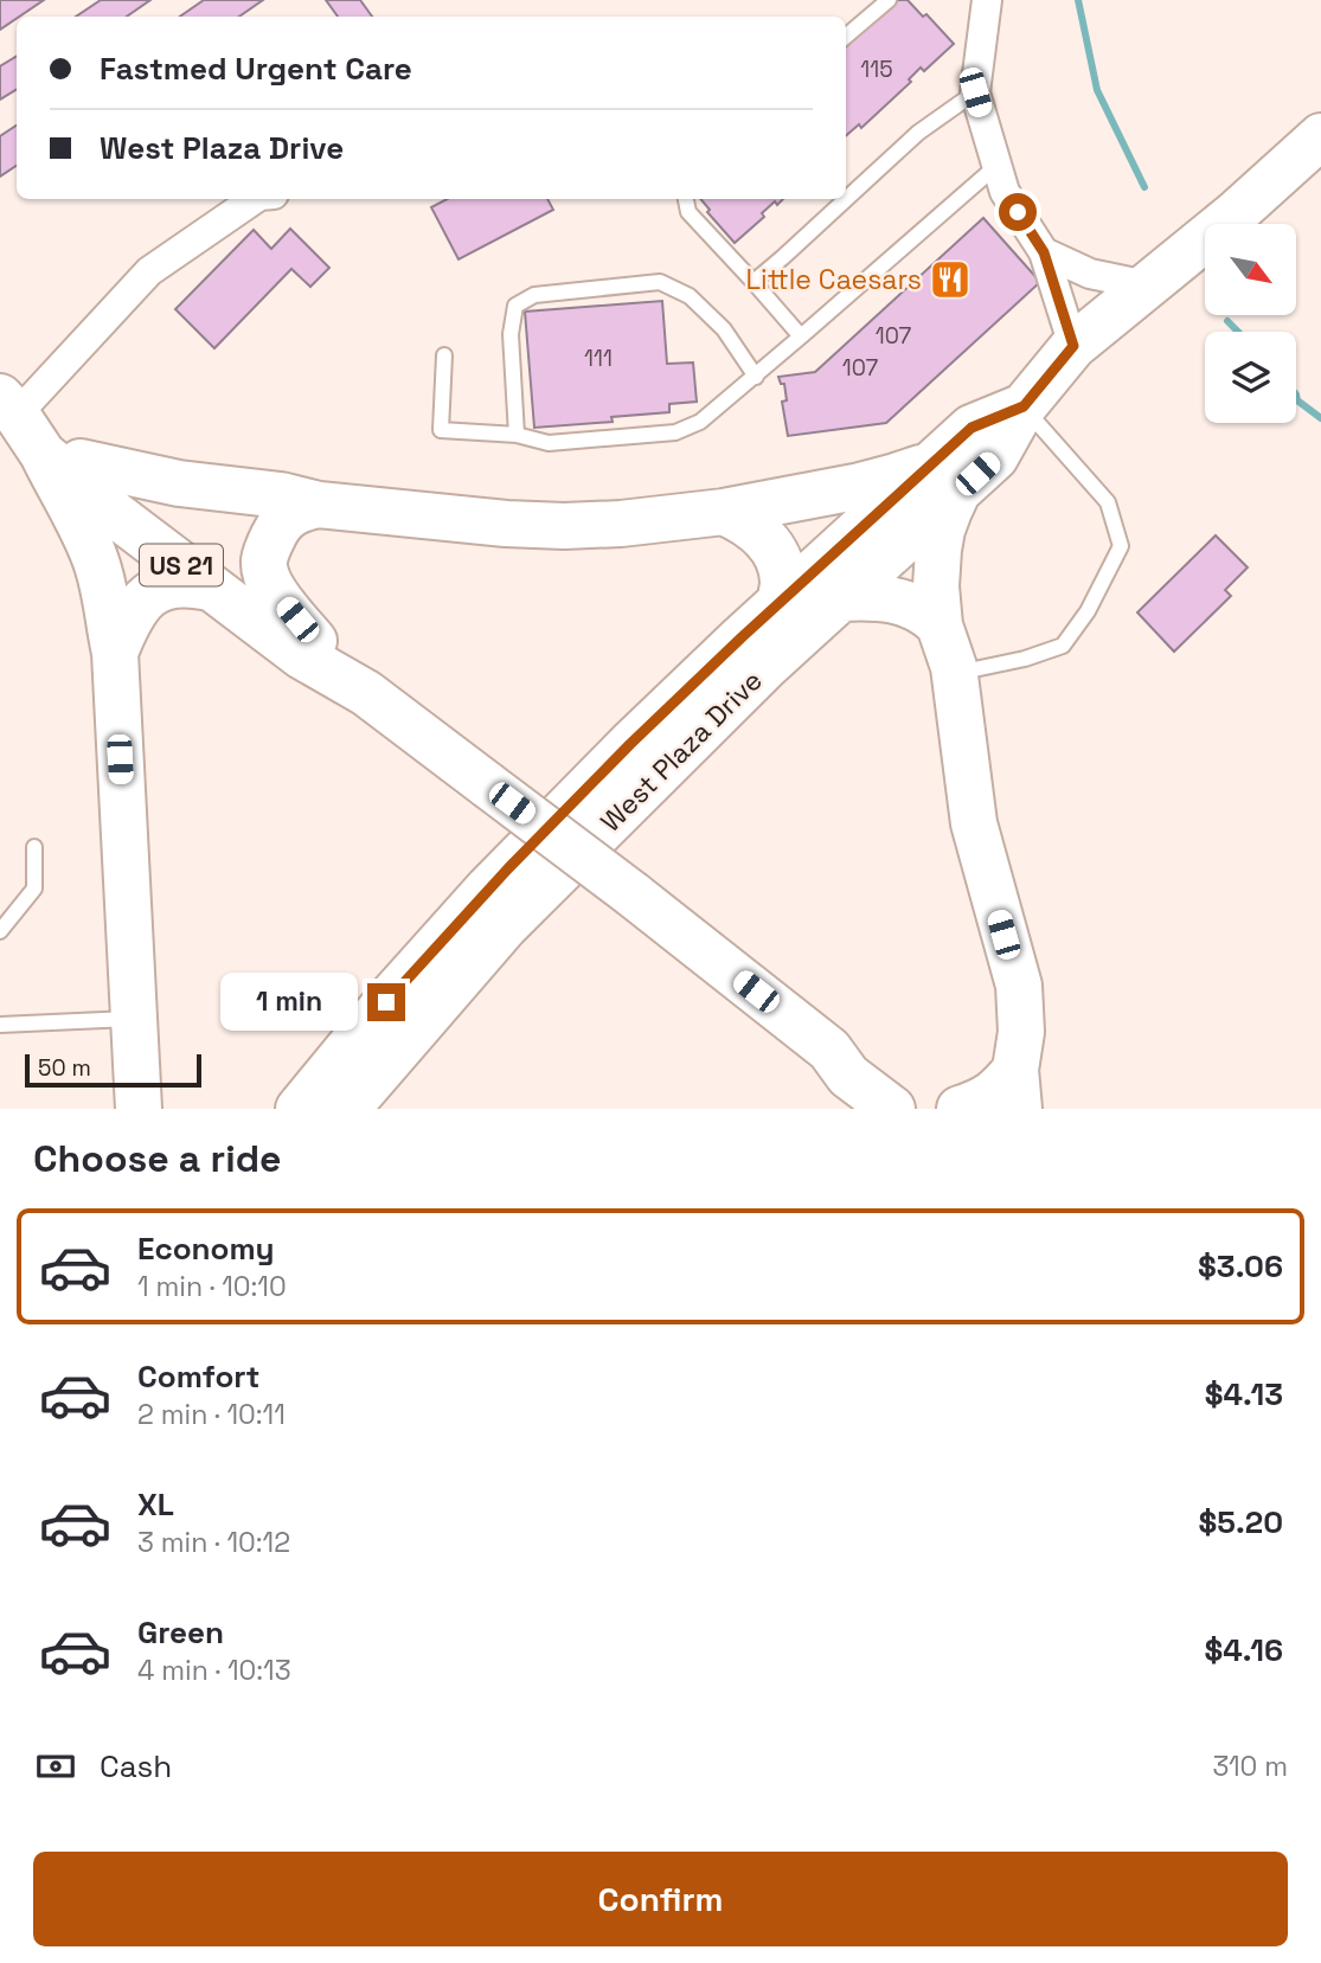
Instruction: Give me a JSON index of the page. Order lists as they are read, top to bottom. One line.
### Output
{"streets":{"main road":["US 21","West Plaza Drive"]},"places":{"restaurant":["Little Caesars"]},"house_numbers":["115","107","111","107"],"scale_bar":"50 m","north":"bottom right","page":{"banner":["Fastmed Urgent Care","West Plaza Drive"],"bubble":"1 min","scale":"50 m","heading":"Choose a ride","list":[{"name":"Economy","note":"1 min · 10:10","value":"$3.06"},{"name":"Comfort","note":"2 min · 10:11","value":"$4.13"},{"name":"XL","note":"3 min · 10:12","value":"$5.20"},{"name":"Green","note":"4 min · 10:13","value":"$4.16"}],"pay":["Cash","310 m"],"buttons":"Confirm"}}
